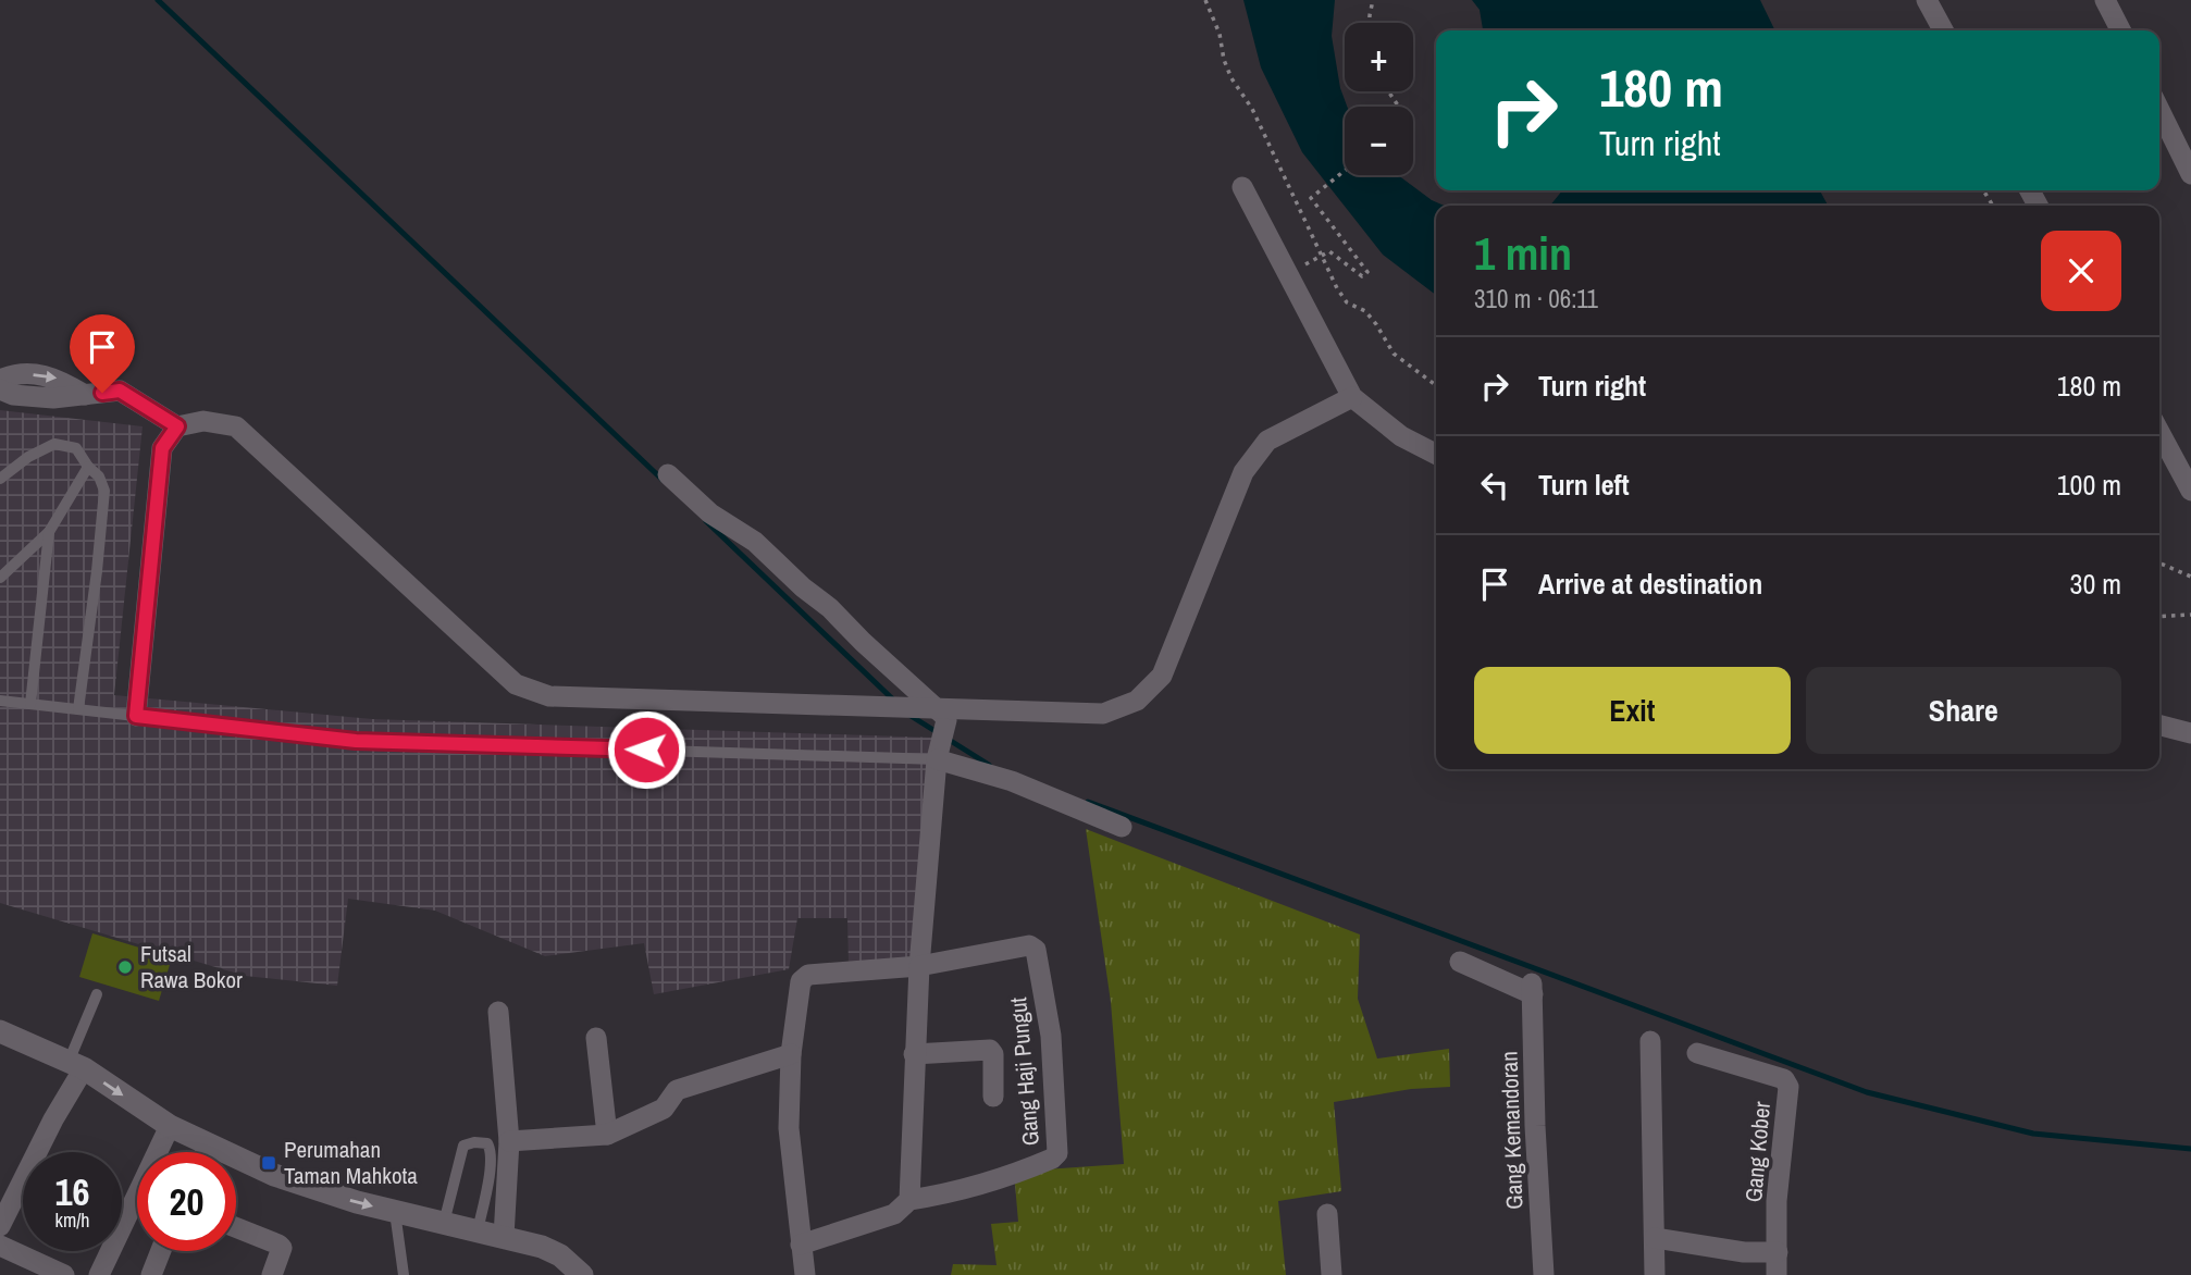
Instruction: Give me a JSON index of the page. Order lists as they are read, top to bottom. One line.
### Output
{"streets":{"street":["Gang Haji Pungut","Gang Kemandoran","Gang Kober"]},"places":{"other":["Futsal Rawa Bokor"],"transit":["Perumahan Taman Mahkota"]},"page":{"map_buttons":["+","−"],"turn":["180 m","Turn right"],"heading":["1 min","310 m · 06:11"],"list":[{"name":"Turn right","value":"180 m"},{"name":"Turn left","value":"100 m"},{"name":"Arrive at destination","value":"30 m"}],"buttons":["Exit","Share"],"speed":"16 km/h","limit":"20"}}
